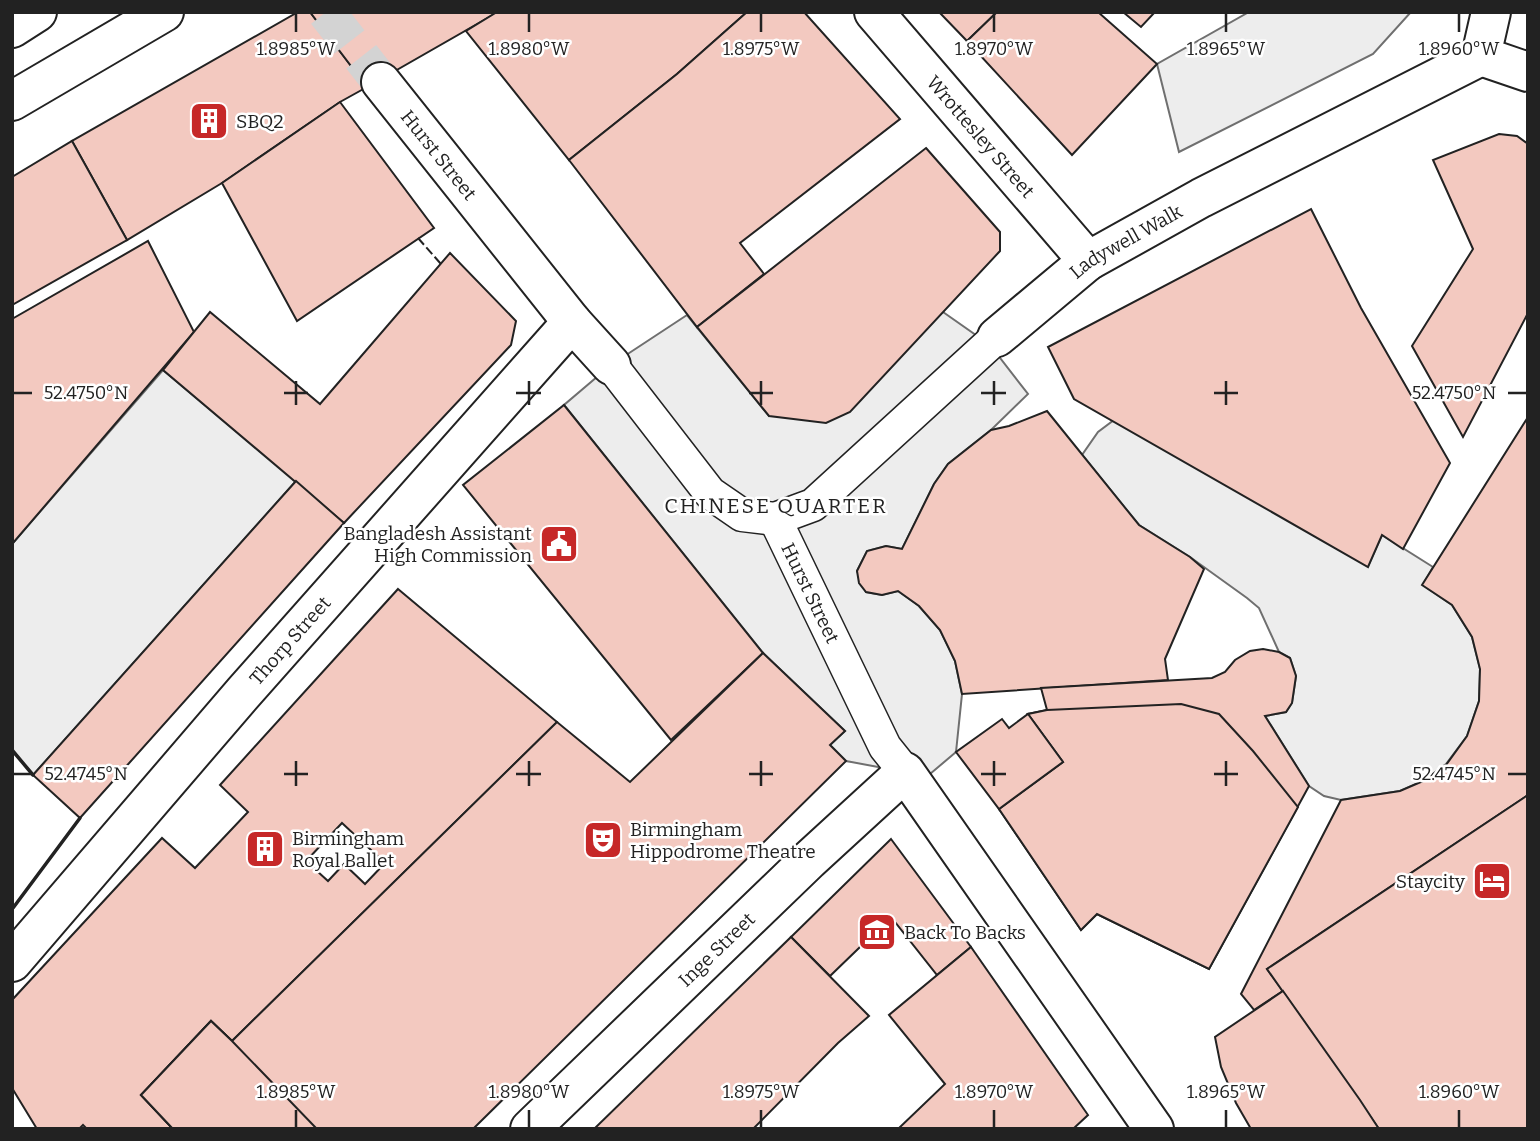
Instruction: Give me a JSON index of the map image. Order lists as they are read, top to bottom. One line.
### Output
{"streets":{"street":["Wrottesley Street","Hurst Street","Ladywell Walk","Thorp Street","Inge Street"]},"crossings":[["Wrottesley Street","Ladywell Walk"],["Hurst Street","Ladywell Walk"],["Hurst Street","Thorp Street"],["Hurst Street","Inge Street"]],"districts":["CHINESE QUARTER"],"places":{"building":["SBQ2","Birmingham Royal Ballet"],"public building":["Bangladesh Assistant High Commission"],"theatre":["Birmingham Hippodrome Theatre"],"hotel":["Staycity"],"museum":["Back To Backs"]},"coordinates":["1.8985°W","1.8980°W","1.8975°W","1.8970°W","1.8965°W","1.8960°W","52.4750°N","52.4745°N"]}
